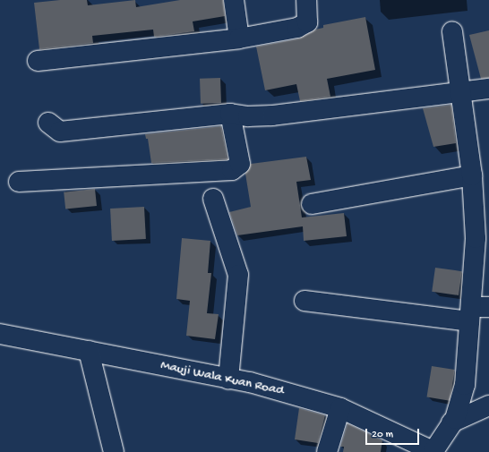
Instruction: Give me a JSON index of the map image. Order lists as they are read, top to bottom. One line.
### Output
{"streets":{"street":["Mauji Wala Kuan Road"]},"scale_bar":"20 m"}
